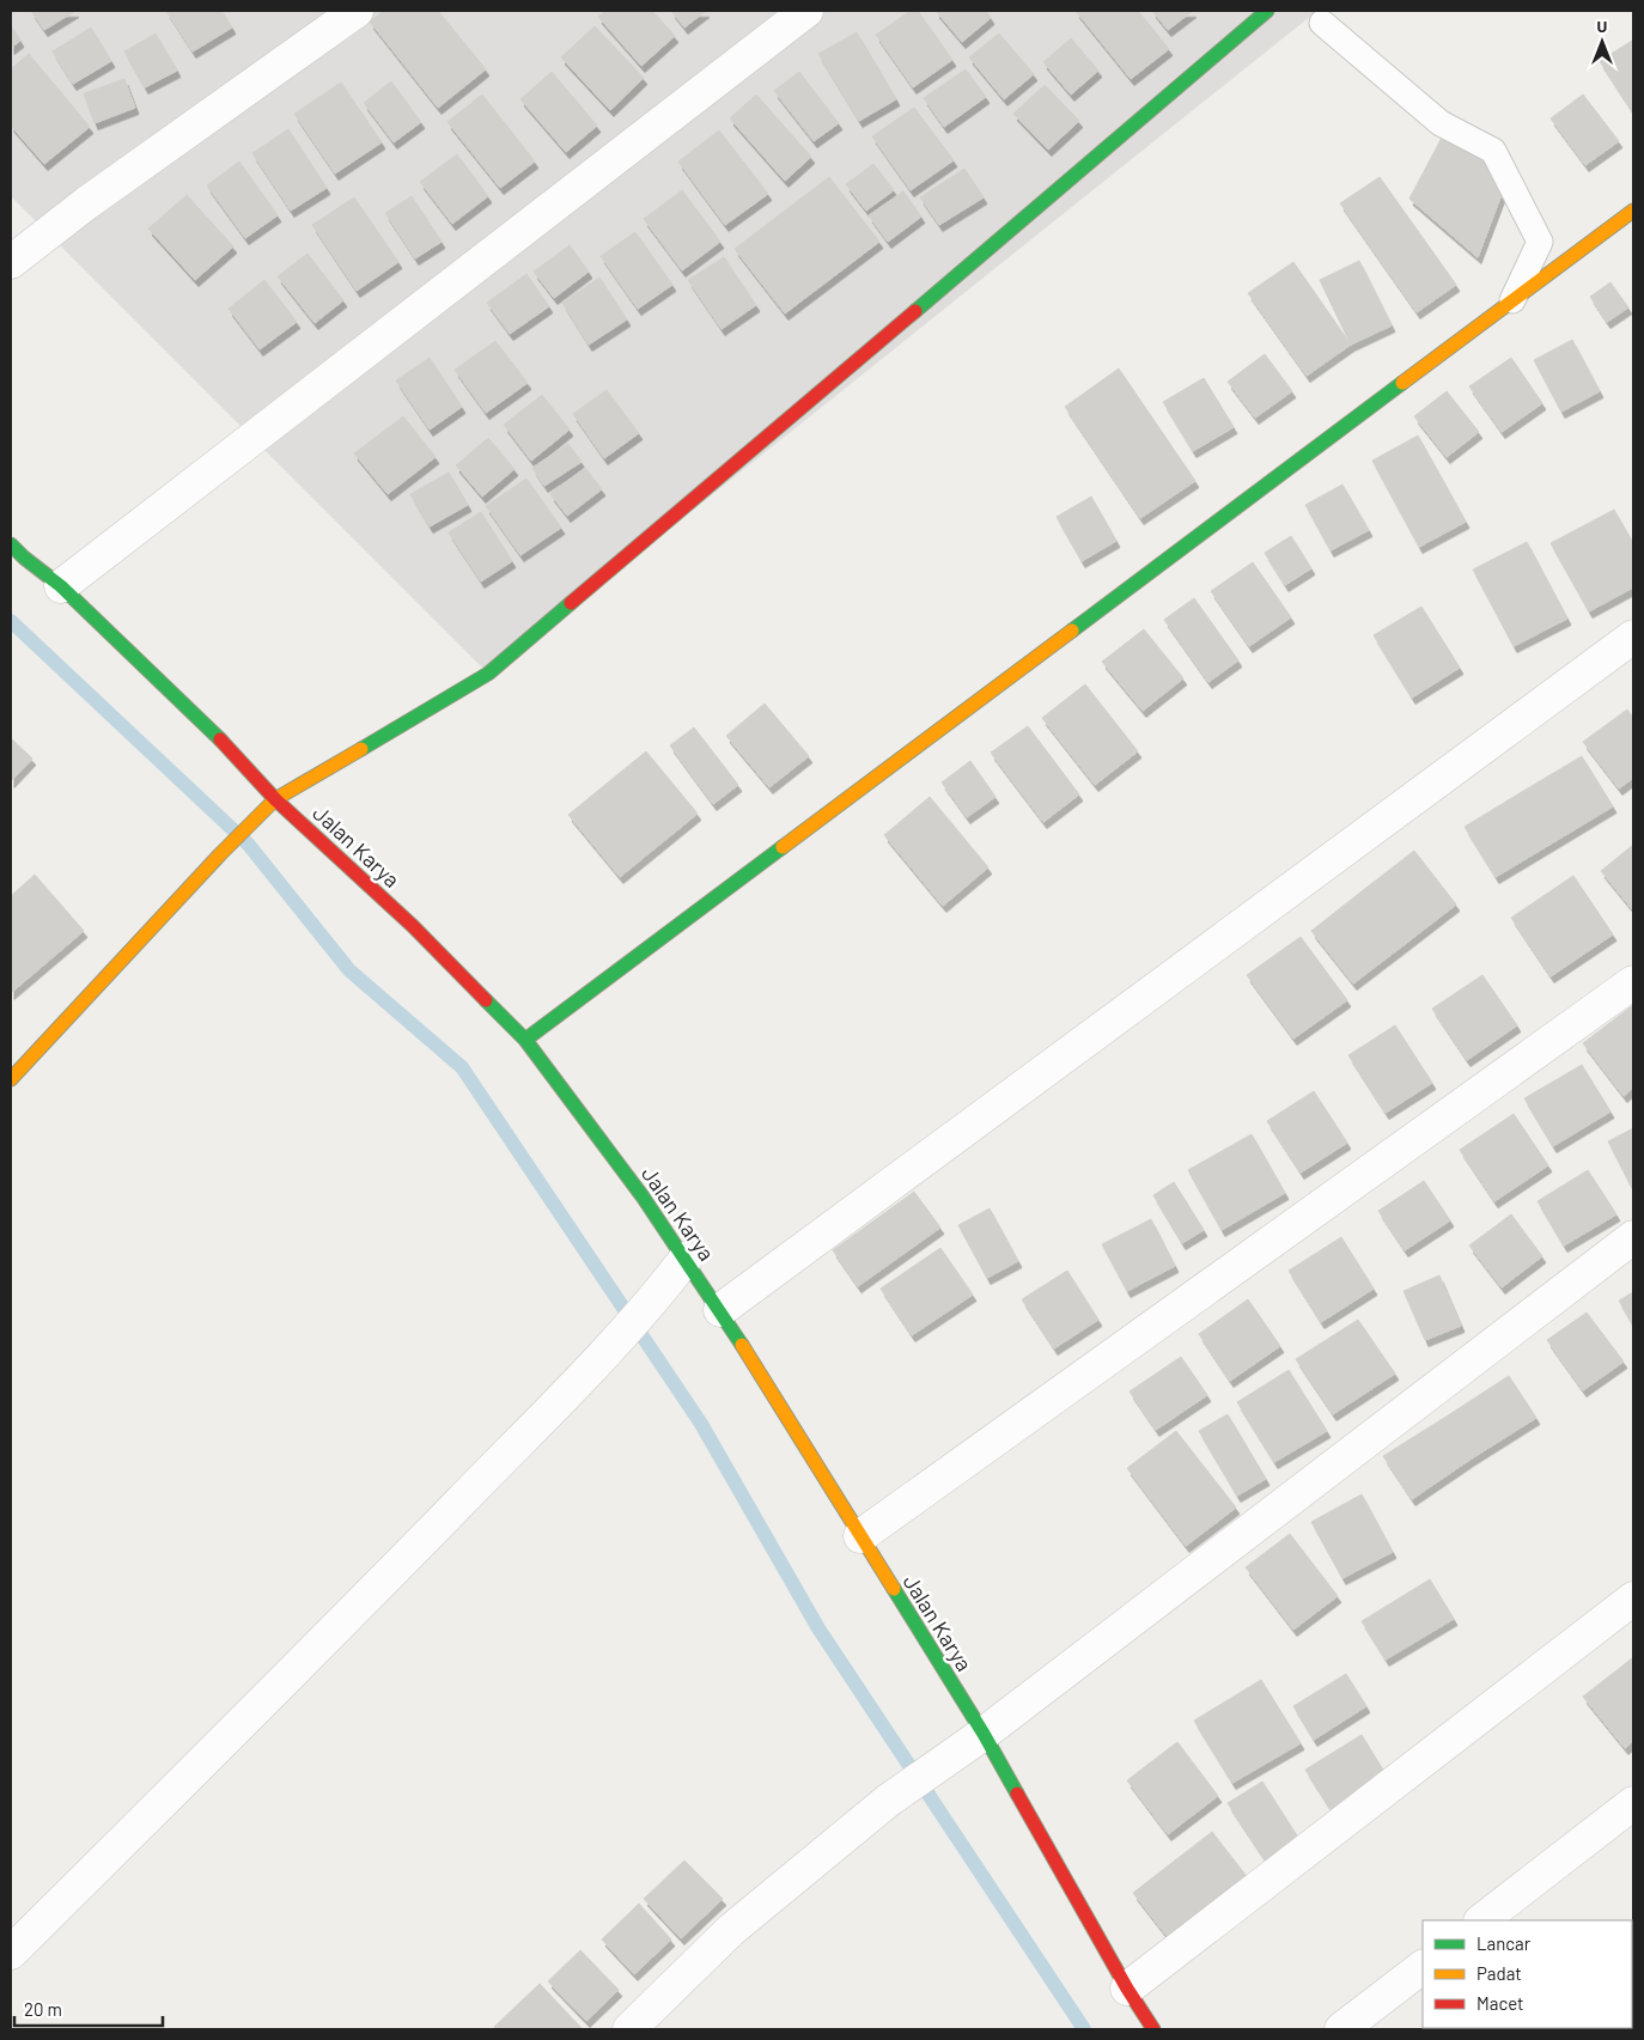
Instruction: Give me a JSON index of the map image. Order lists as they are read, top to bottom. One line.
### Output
{"streets":{"street":["Jalan Karya"]},"legend":["Lancar","Padat","Macet"],"scale_bar":"20 m","north":"top"}
